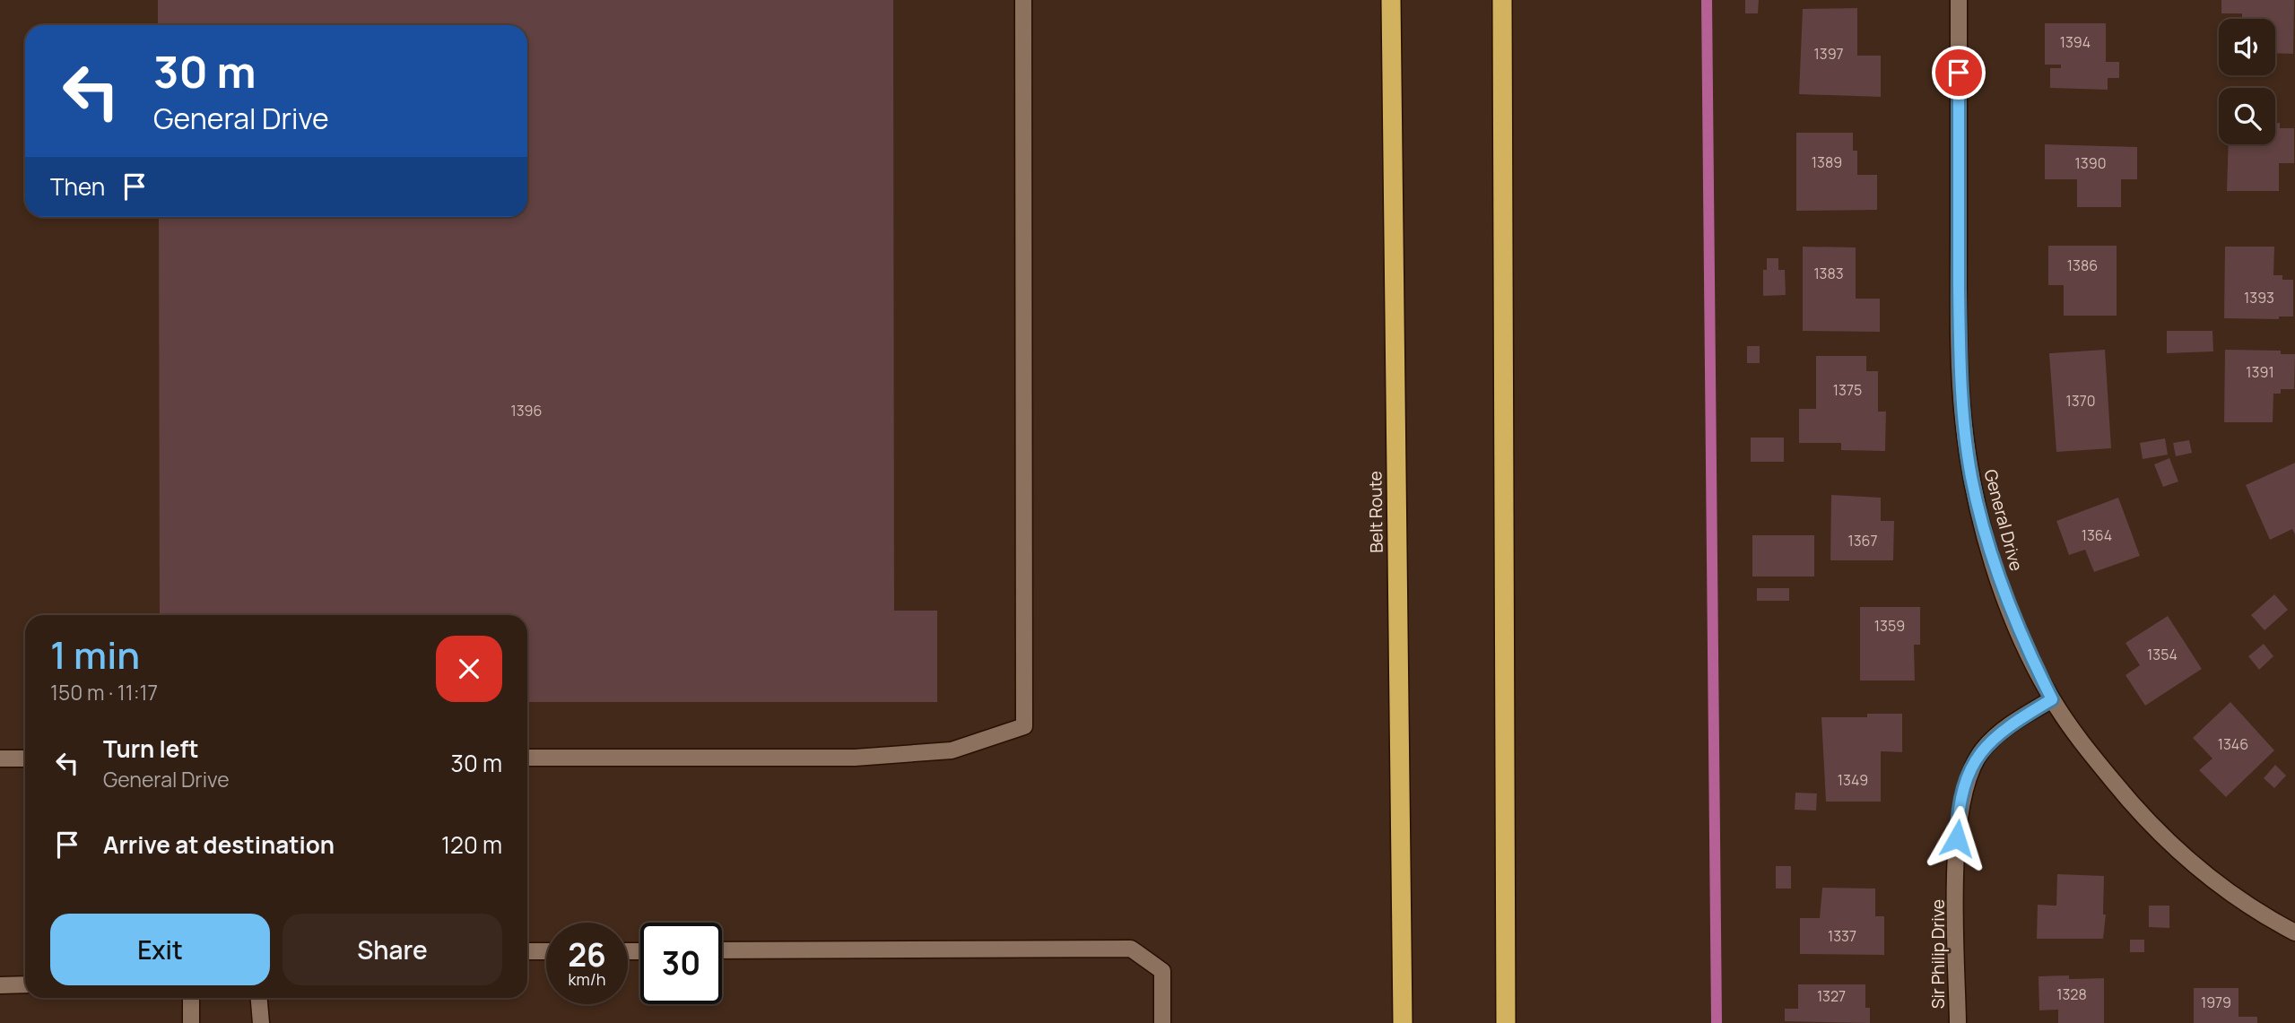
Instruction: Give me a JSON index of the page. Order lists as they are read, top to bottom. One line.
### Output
{"streets":{"highway":["Belt Route"],"street":["General Drive","Sir Philip Drive"]},"crossings":[["General Drive","Sir Philip Drive"]],"house_numbers":["1394","1397","1389","1390","1386","1383","1393","1391","1375","1370","1396","1364","1367","1359","1354","1346","1349","1337","1328","1327","1979"],"page":{"turn":["30 m","General Drive"],"then":"Then","heading":["1 min","150 m · 11:17"],"list":[{"name":"Turn left","note":"General Drive","value":"30 m"},{"name":"Arrive at destination","value":"120 m"}],"buttons":["Exit","Share"],"speed":"26 km/h","limit":"30"}}
